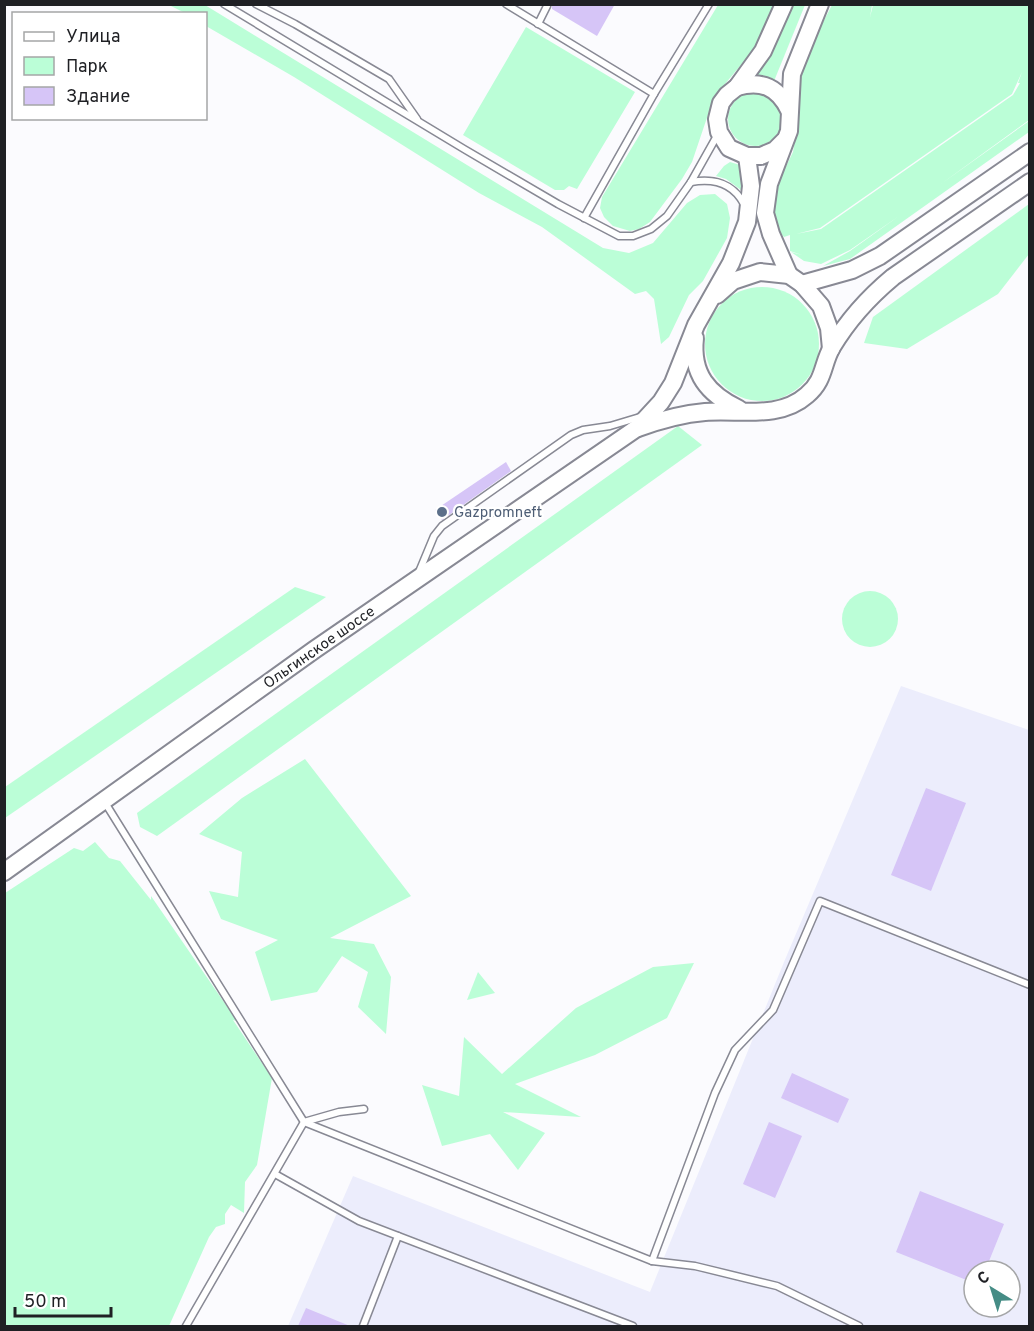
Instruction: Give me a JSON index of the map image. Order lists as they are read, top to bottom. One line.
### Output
{"streets":{"main road":["Ольгинское шоссе"]},"places":["Gazpromneft"],"legend":["Улица","Парк","Здание"],"scale_bar":"50 m","north":"top left"}
